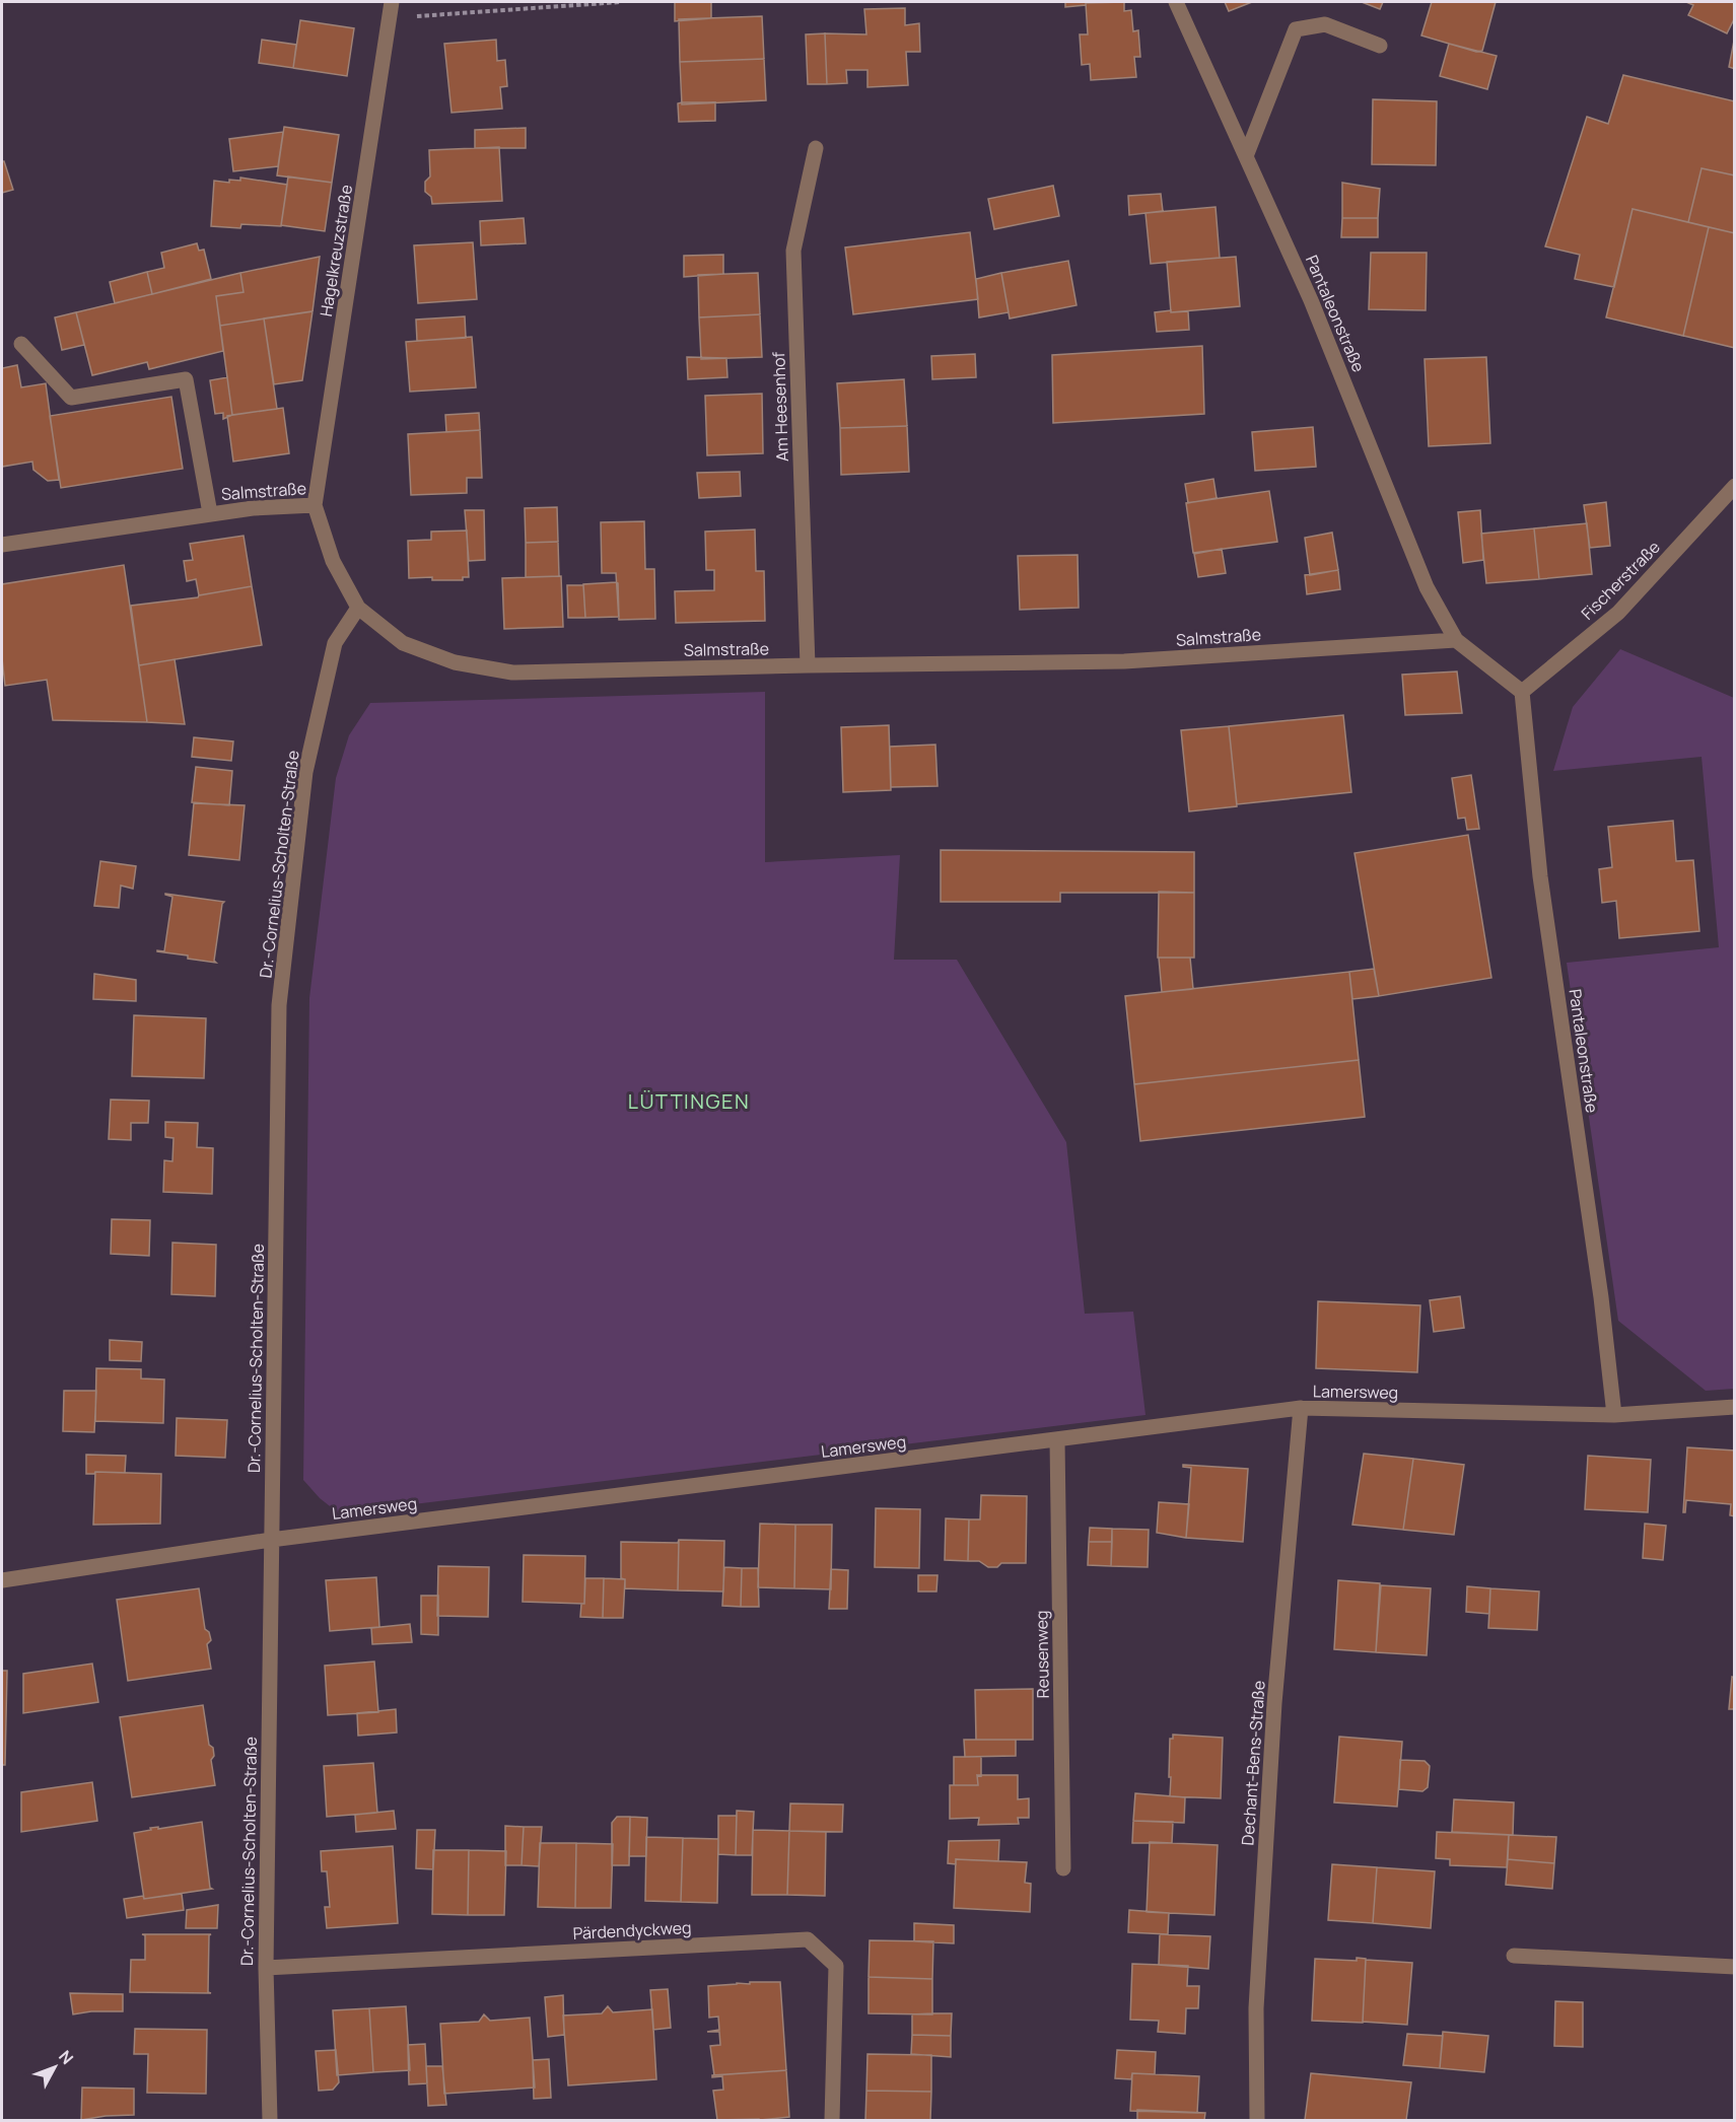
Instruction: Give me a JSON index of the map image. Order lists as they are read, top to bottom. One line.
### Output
{"streets":{"street":["Hagelkreuzstraße","Pantaleonstraße","Am Heesenhof","Salmstraße","Fischerstraße","Dr.-Cornelius-Scholten-Straße","Lamersweg","Reusenweg","Dechant-Bens-Straße","Pärdendyckweg"]},"crossings":[["Hagelkreuzstraße","Salmstraße"],["Pantaleonstraße","Salmstraße"],["Pantaleonstraße","Fischerstraße"],["Pantaleonstraße","Lamersweg"],["Am Heesenhof","Salmstraße"],["Salmstraße","Dr.-Cornelius-Scholten-Straße"],["Dr.-Cornelius-Scholten-Straße","Lamersweg"],["Dr.-Cornelius-Scholten-Straße","Pärdendyckweg"],["Lamersweg","Reusenweg"],["Lamersweg","Dechant-Bens-Straße"]],"districts":["LÜTTINGEN"],"north":"top right"}
